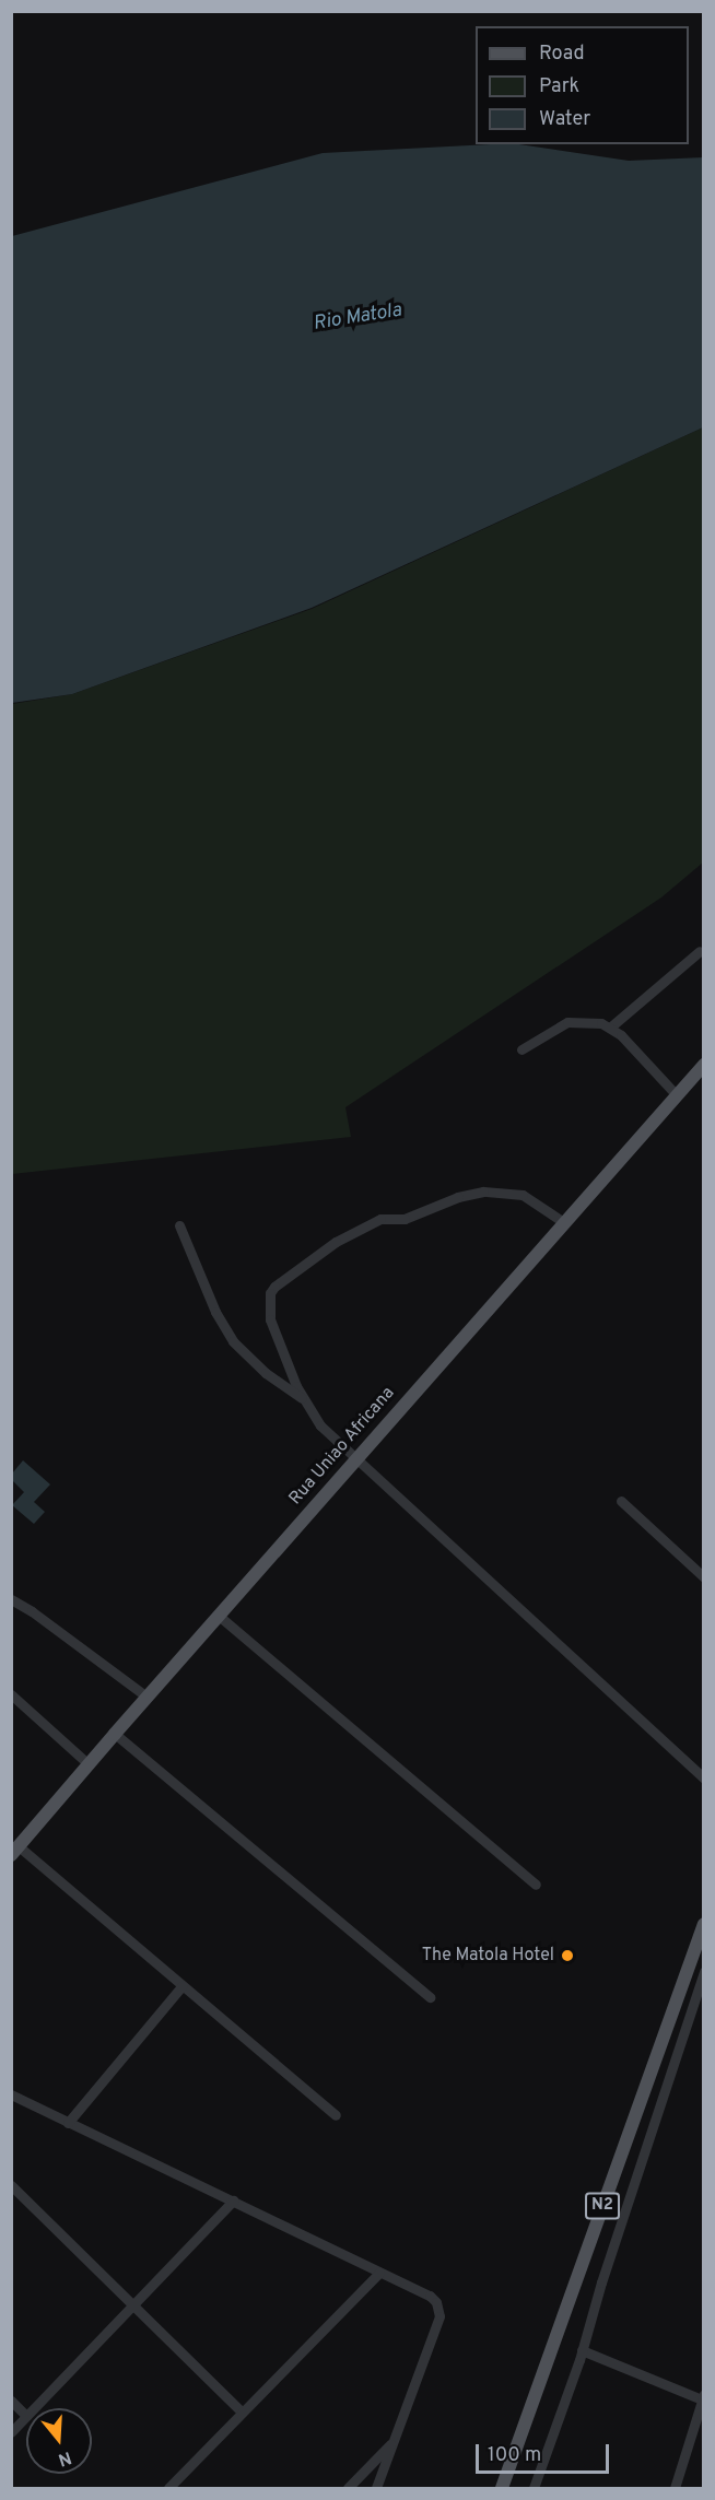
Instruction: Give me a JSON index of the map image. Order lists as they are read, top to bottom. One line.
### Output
{"streets":{"main road":["Rua Uniao Africana","N2"]},"water":["Rio Matola"],"places":["The Matola Hotel"],"legend":["Road","Park","Water"],"scale_bar":"100 m","north":"bottom"}
